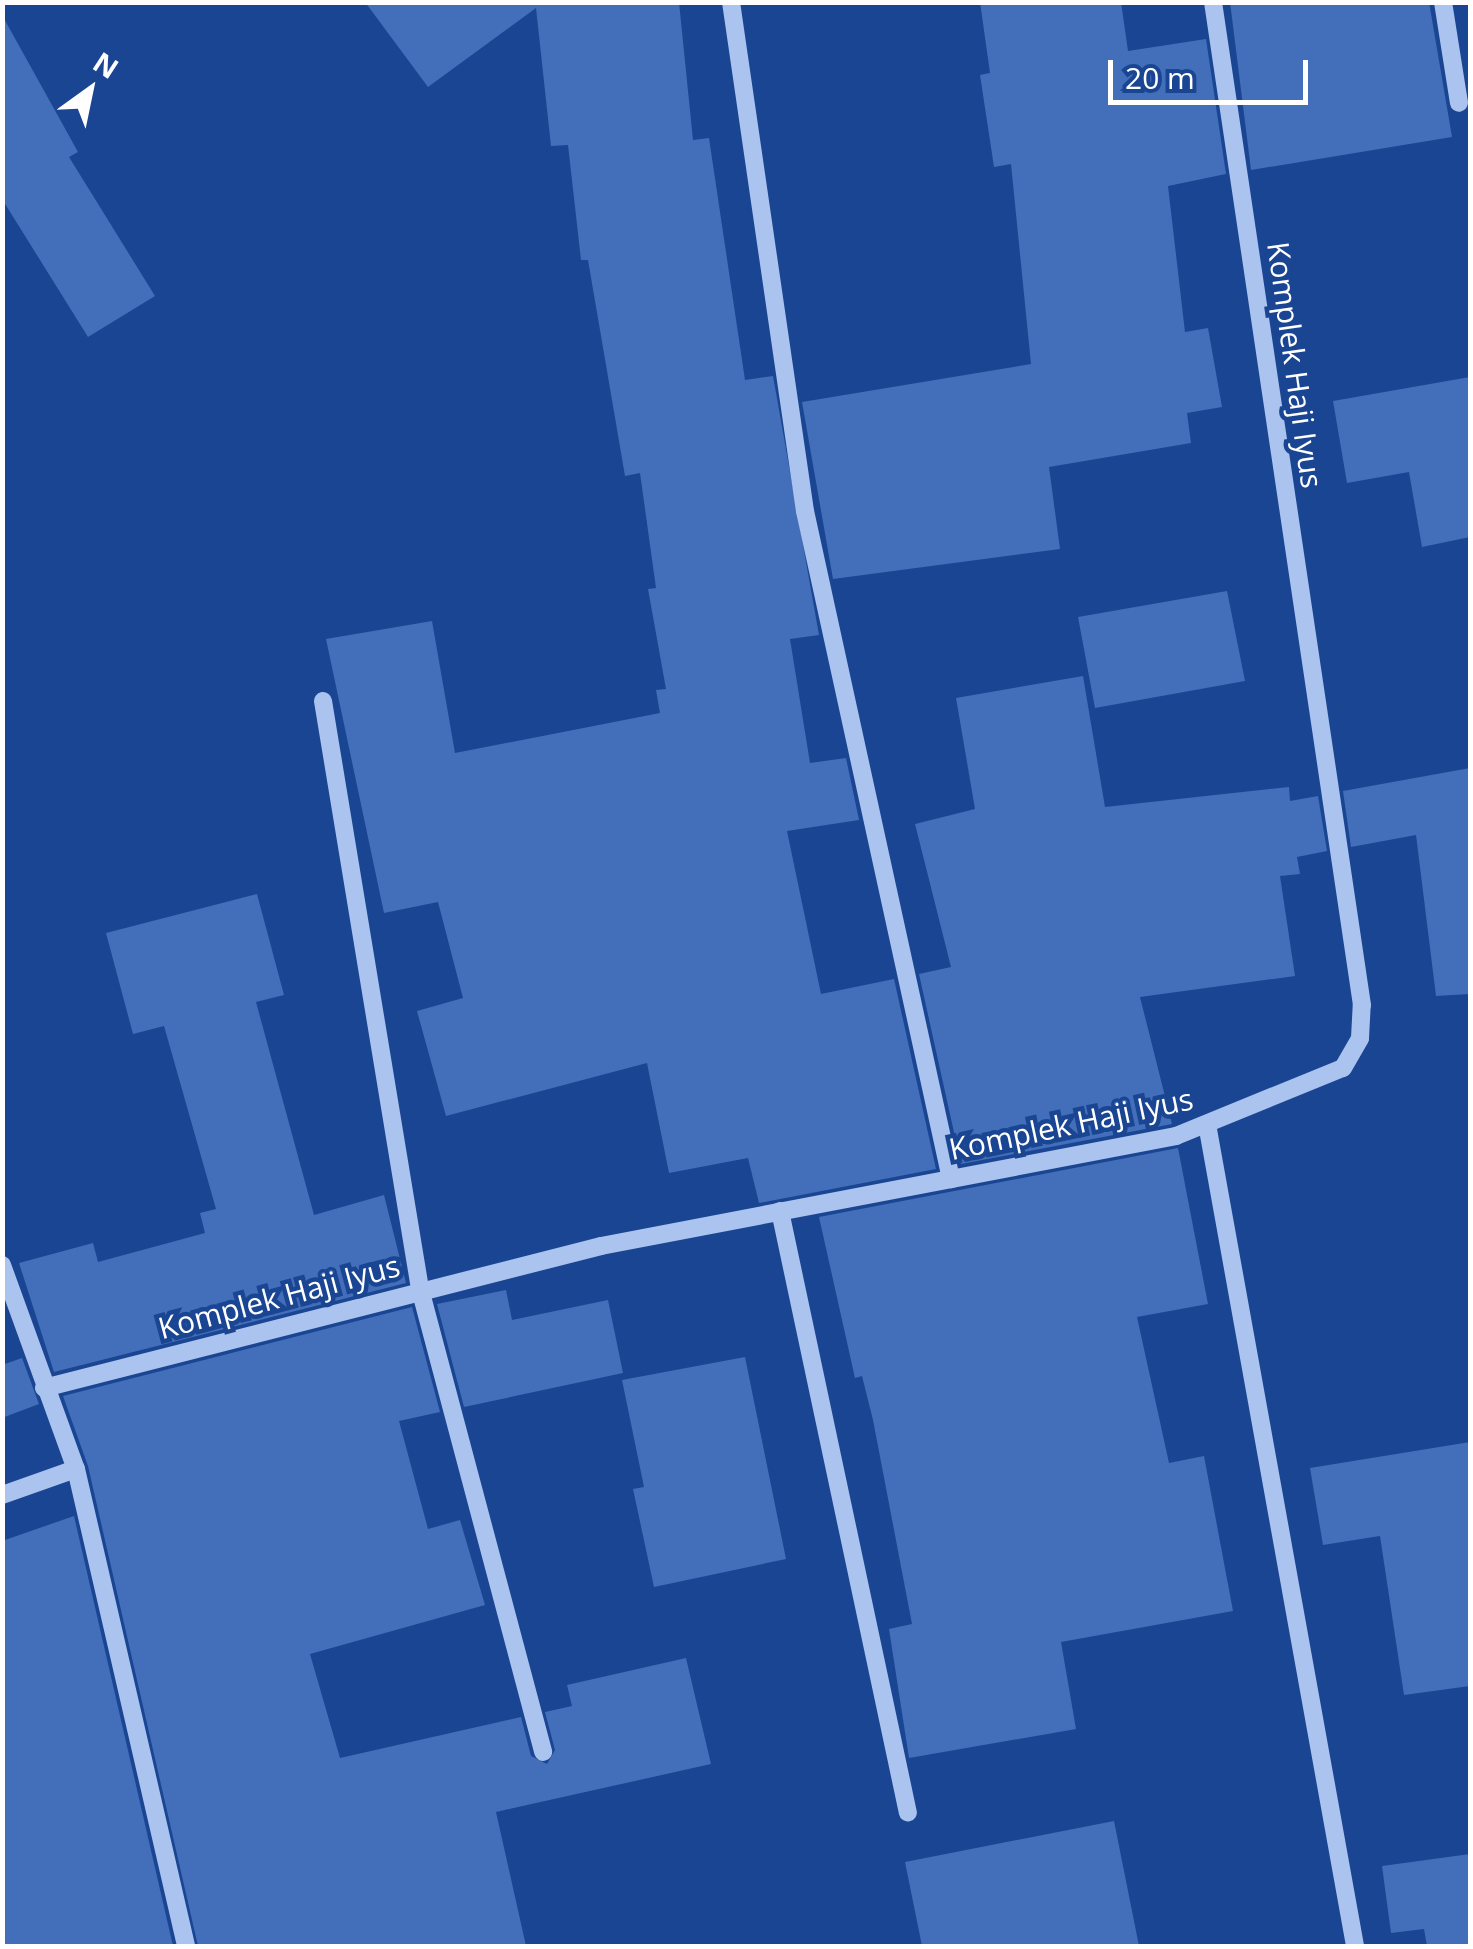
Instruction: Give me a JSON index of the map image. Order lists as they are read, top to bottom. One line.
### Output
{"streets":{"street":["Komplek Haji Iyus"]},"scale_bar":"20 m","north":"top right"}
